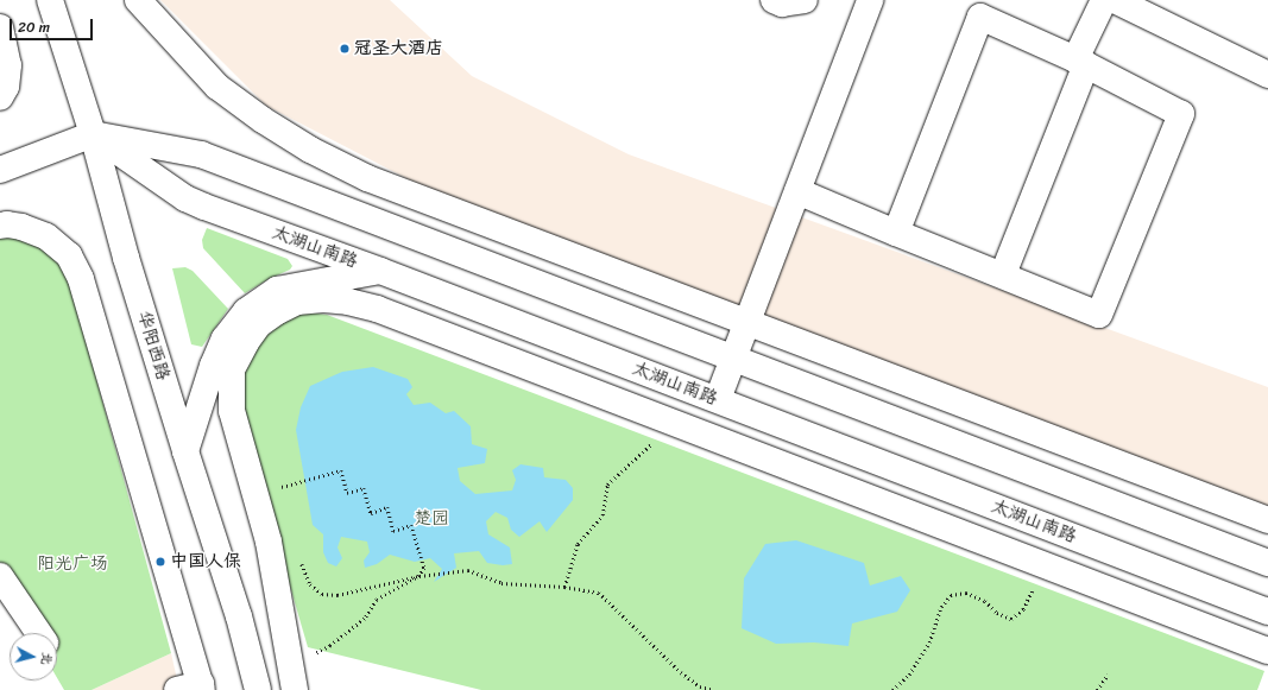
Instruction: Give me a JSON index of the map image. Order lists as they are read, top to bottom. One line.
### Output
{"streets":{"street":["太湖山南路","华阳西路"]},"crossings":[["太湖山南路","华阳西路"]],"parks":["楚园","阳光广场"],"places":["冠圣大酒店","中国人保"],"scale_bar":"20 m","north":"right"}
